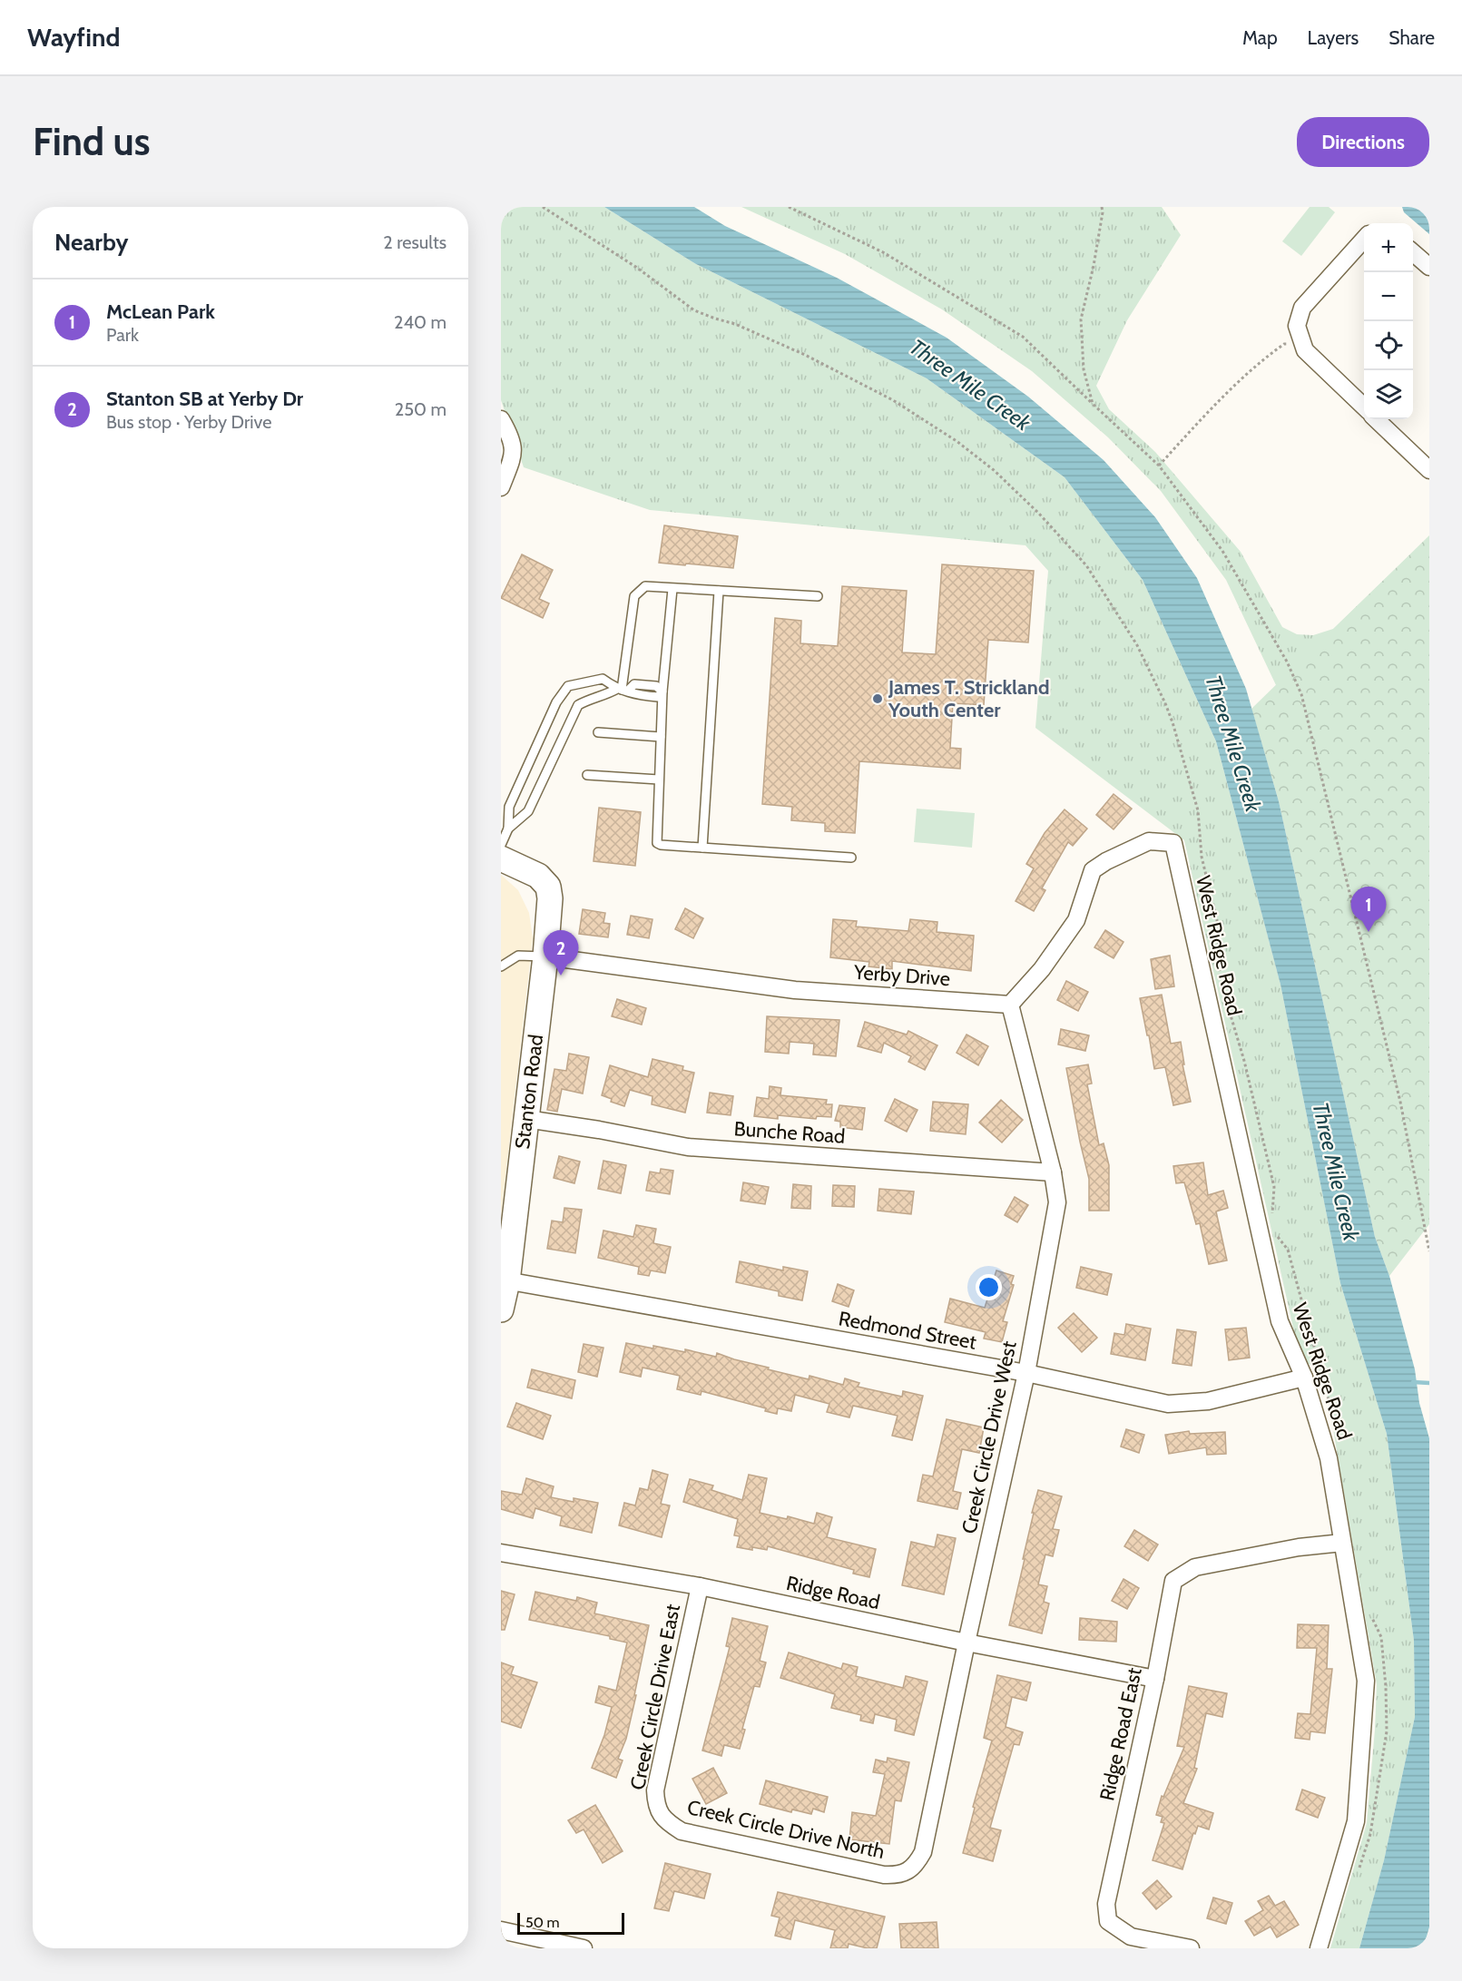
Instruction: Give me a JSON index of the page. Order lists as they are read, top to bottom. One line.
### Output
{"streets":{"street":["West Ridge Road","Yerby Drive","Stanton Road","Bunche Road","Redmond Street","Creek Circle Drive West","Ridge Road","Creek Circle Drive East","Ridge Road East","Creek Circle Drive North"]},"crossings":[["West Ridge Road","Yerby Drive"],["West Ridge Road","Redmond Street"],["West Ridge Road","Creek Circle Drive West"],["West Ridge Road","Ridge Road East"],["Yerby Drive","Stanton Road"],["Yerby Drive","Creek Circle Drive West"],["Stanton Road","Bunche Road"],["Stanton Road","Redmond Street"],["Bunche Road","Creek Circle Drive West"],["Redmond Street","Creek Circle Drive West"],["Creek Circle Drive West","Ridge Road"],["Creek Circle Drive West","Creek Circle Drive North"],["Ridge Road","Creek Circle Drive East"],["Ridge Road","Ridge Road East"],["Creek Circle Drive East","Creek Circle Drive North"]],"water":["Three Mile Creek"],"places":["James T. Strickland Youth Center"],"scale_bar":"50 m","page":{"header":"Wayfind","nav":["Map","Layers","Share"],"buttons":"Directions","title":"Find us","heading":["Nearby","2 results"],"map_buttons":["+","−"],"list":[{"mark":"1","name":"McLean Park","note":"Park","value":"240 m"},{"mark":"2","name":"Stanton SB at Yerby Dr","note":"Bus stop · Yerby Drive","value":"250 m"}],"pins":["1","2"],"scale":"50 m"}}
